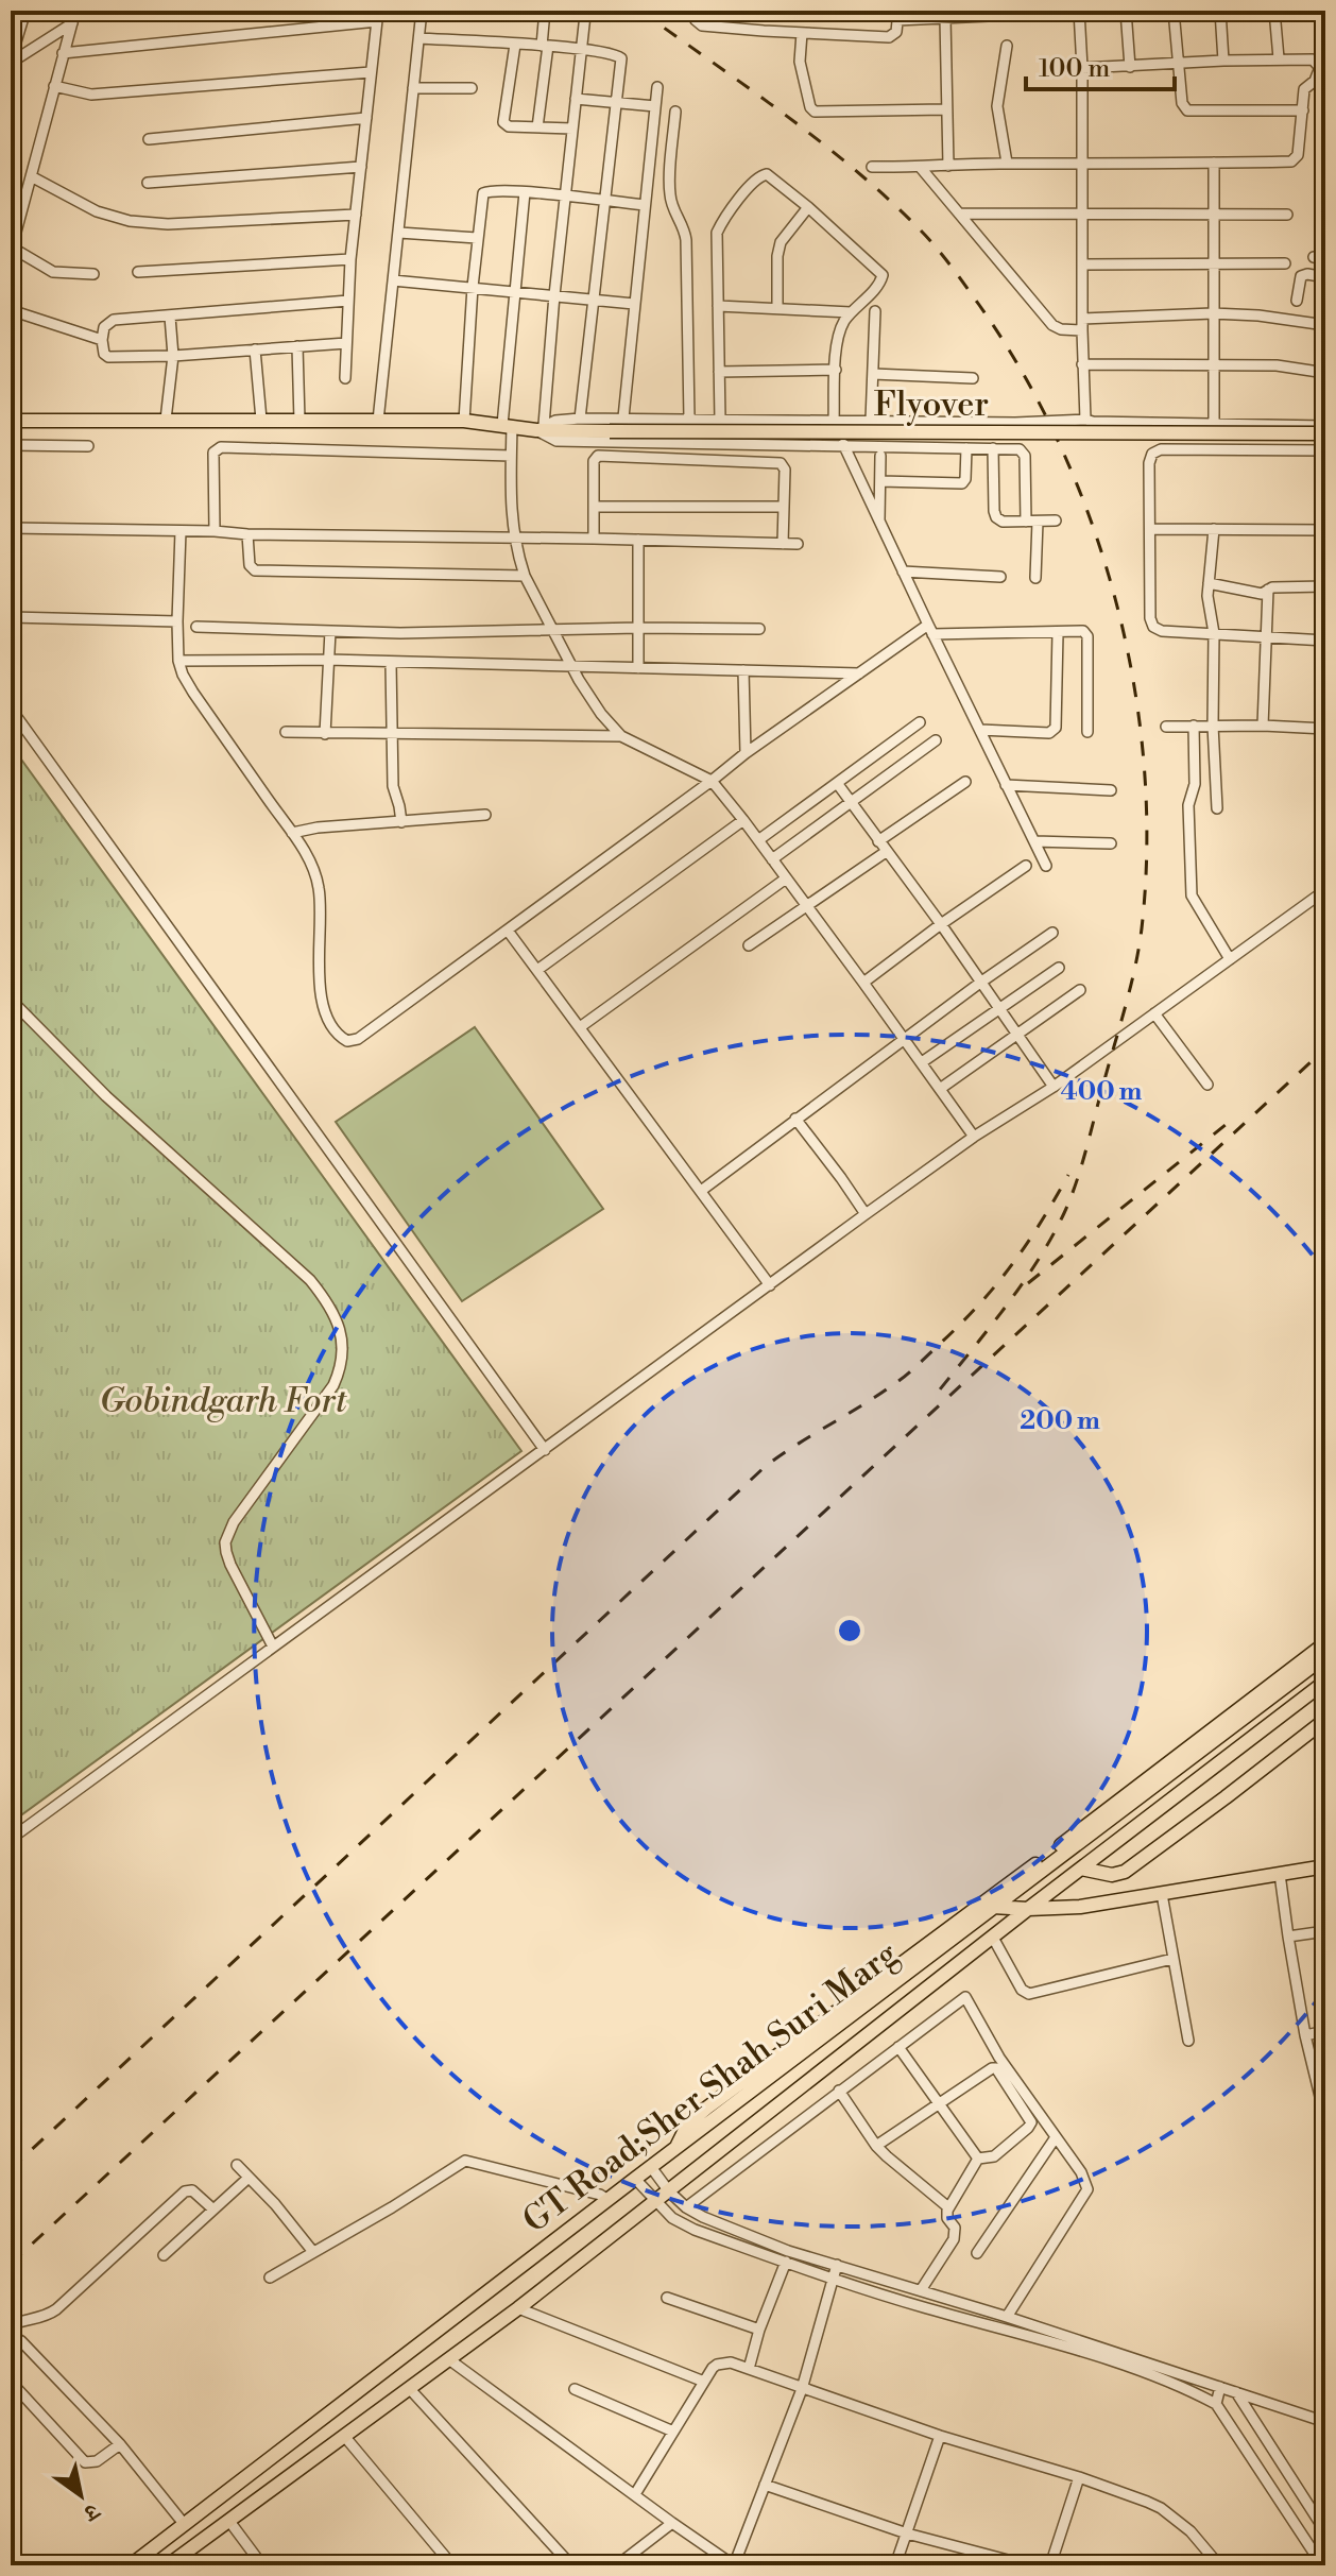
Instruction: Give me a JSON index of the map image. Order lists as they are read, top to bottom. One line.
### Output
{"streets":{"main road":["Flyover","GT Road;Sher Shah Suri Marg"]},"parks":["Gobindgarh Fort"],"scale_bar":"100 m","north":"bottom right","rings":["400 m","200 m"]}
